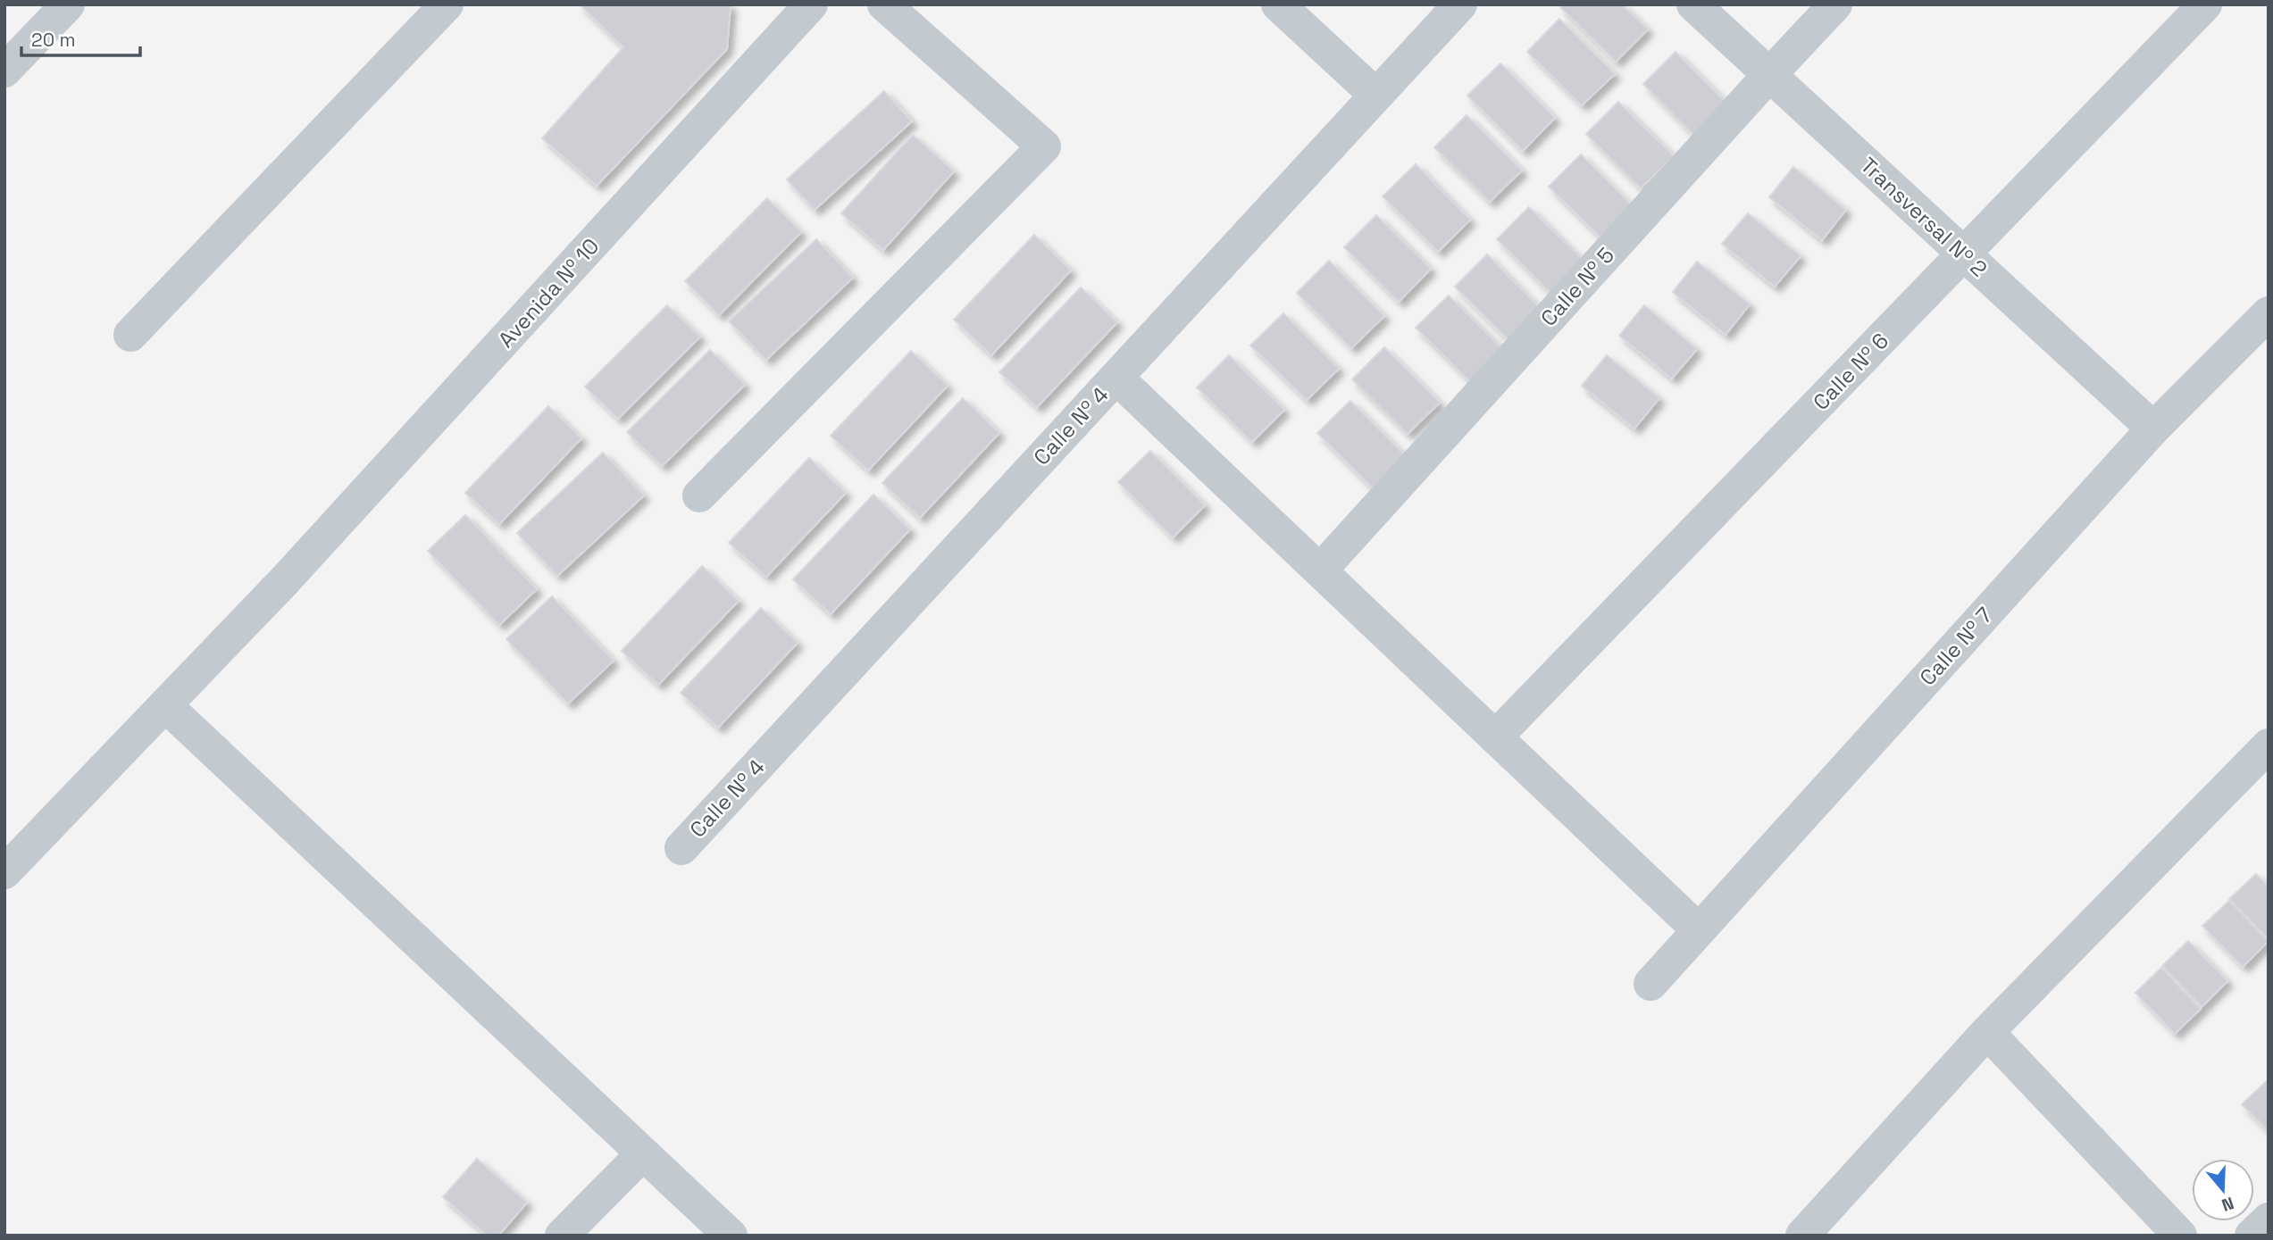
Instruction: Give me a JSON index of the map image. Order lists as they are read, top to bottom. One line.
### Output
{"streets":{"street":["Transversal Nº 2","Calle Nº 5","Avenida N⁰ 10","Calle Nº 6","Calle Nº 4","Calle Nº 7"]},"crossings":[["Transversal Nº 2","Calle Nº 5"],["Transversal Nº 2","Calle Nº 6"],["Transversal Nº 2","Calle Nº 7"]],"scale_bar":"20 m","north":"bottom"}
